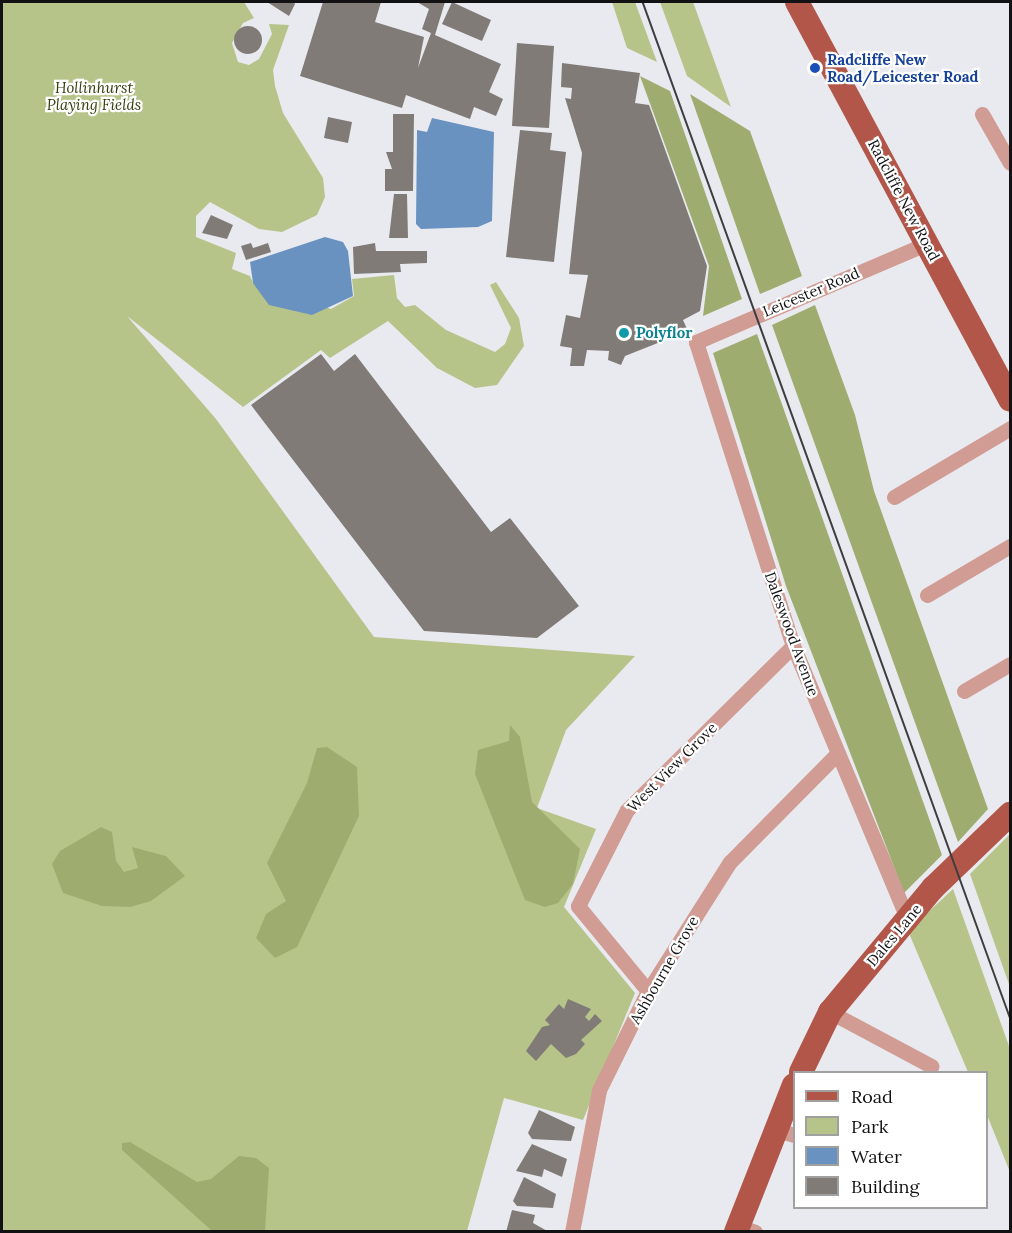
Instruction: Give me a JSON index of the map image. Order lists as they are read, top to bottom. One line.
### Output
{"streets":{"main road":["Radcliffe New Road","Dales Lane"],"street":["Leicester Road","Daleswood Avenue","West View Grove","Ashbourne Grove"]},"crossings":[["Radcliffe New Road","Leicester Road"],["Leicester Road","Daleswood Avenue"],["Daleswood Avenue","West View Grove"],["Daleswood Avenue","Dales Lane"],["Daleswood Avenue","Ashbourne Grove"],["West View Grove","Ashbourne Grove"]],"parks":["Hollinhurst Playing Fields"],"places":["Radcliffe New Road/Leicester Road","Polyflor"],"legend":["Road","Park","Water","Building"]}
